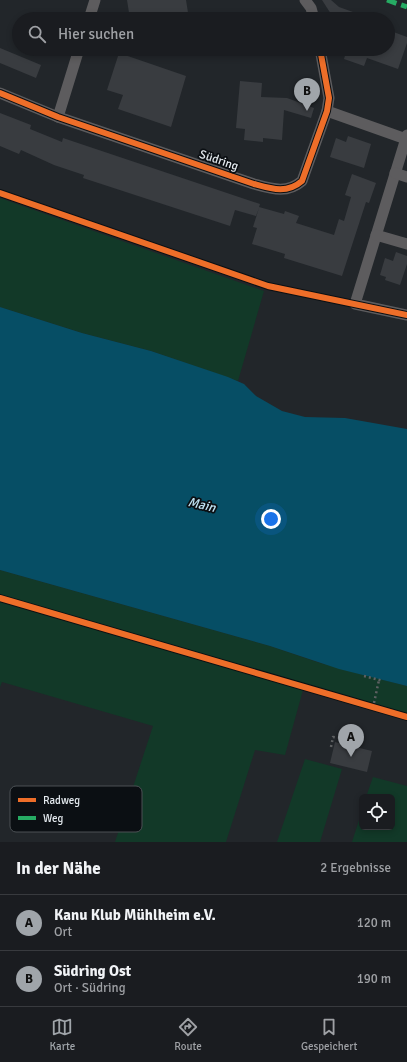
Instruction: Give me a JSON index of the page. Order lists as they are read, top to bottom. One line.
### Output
{"streets":{"street":["Südring"]},"water":["Main"],"legend":["Radweg","Weg"],"page":{"search":"Hier suchen","pins":["B","A"],"heading":["In der Nähe","2 Ergebnisse"],"list":[{"mark":"A","name":"Kanu Klub Mühlheim e.V.","note":"Ort","value":"120 m"},{"mark":"B","name":"Südring Ost","note":"Ort · Südring","value":"190 m"}],"nav":["Karte","Route","Gespeichert"]}}
